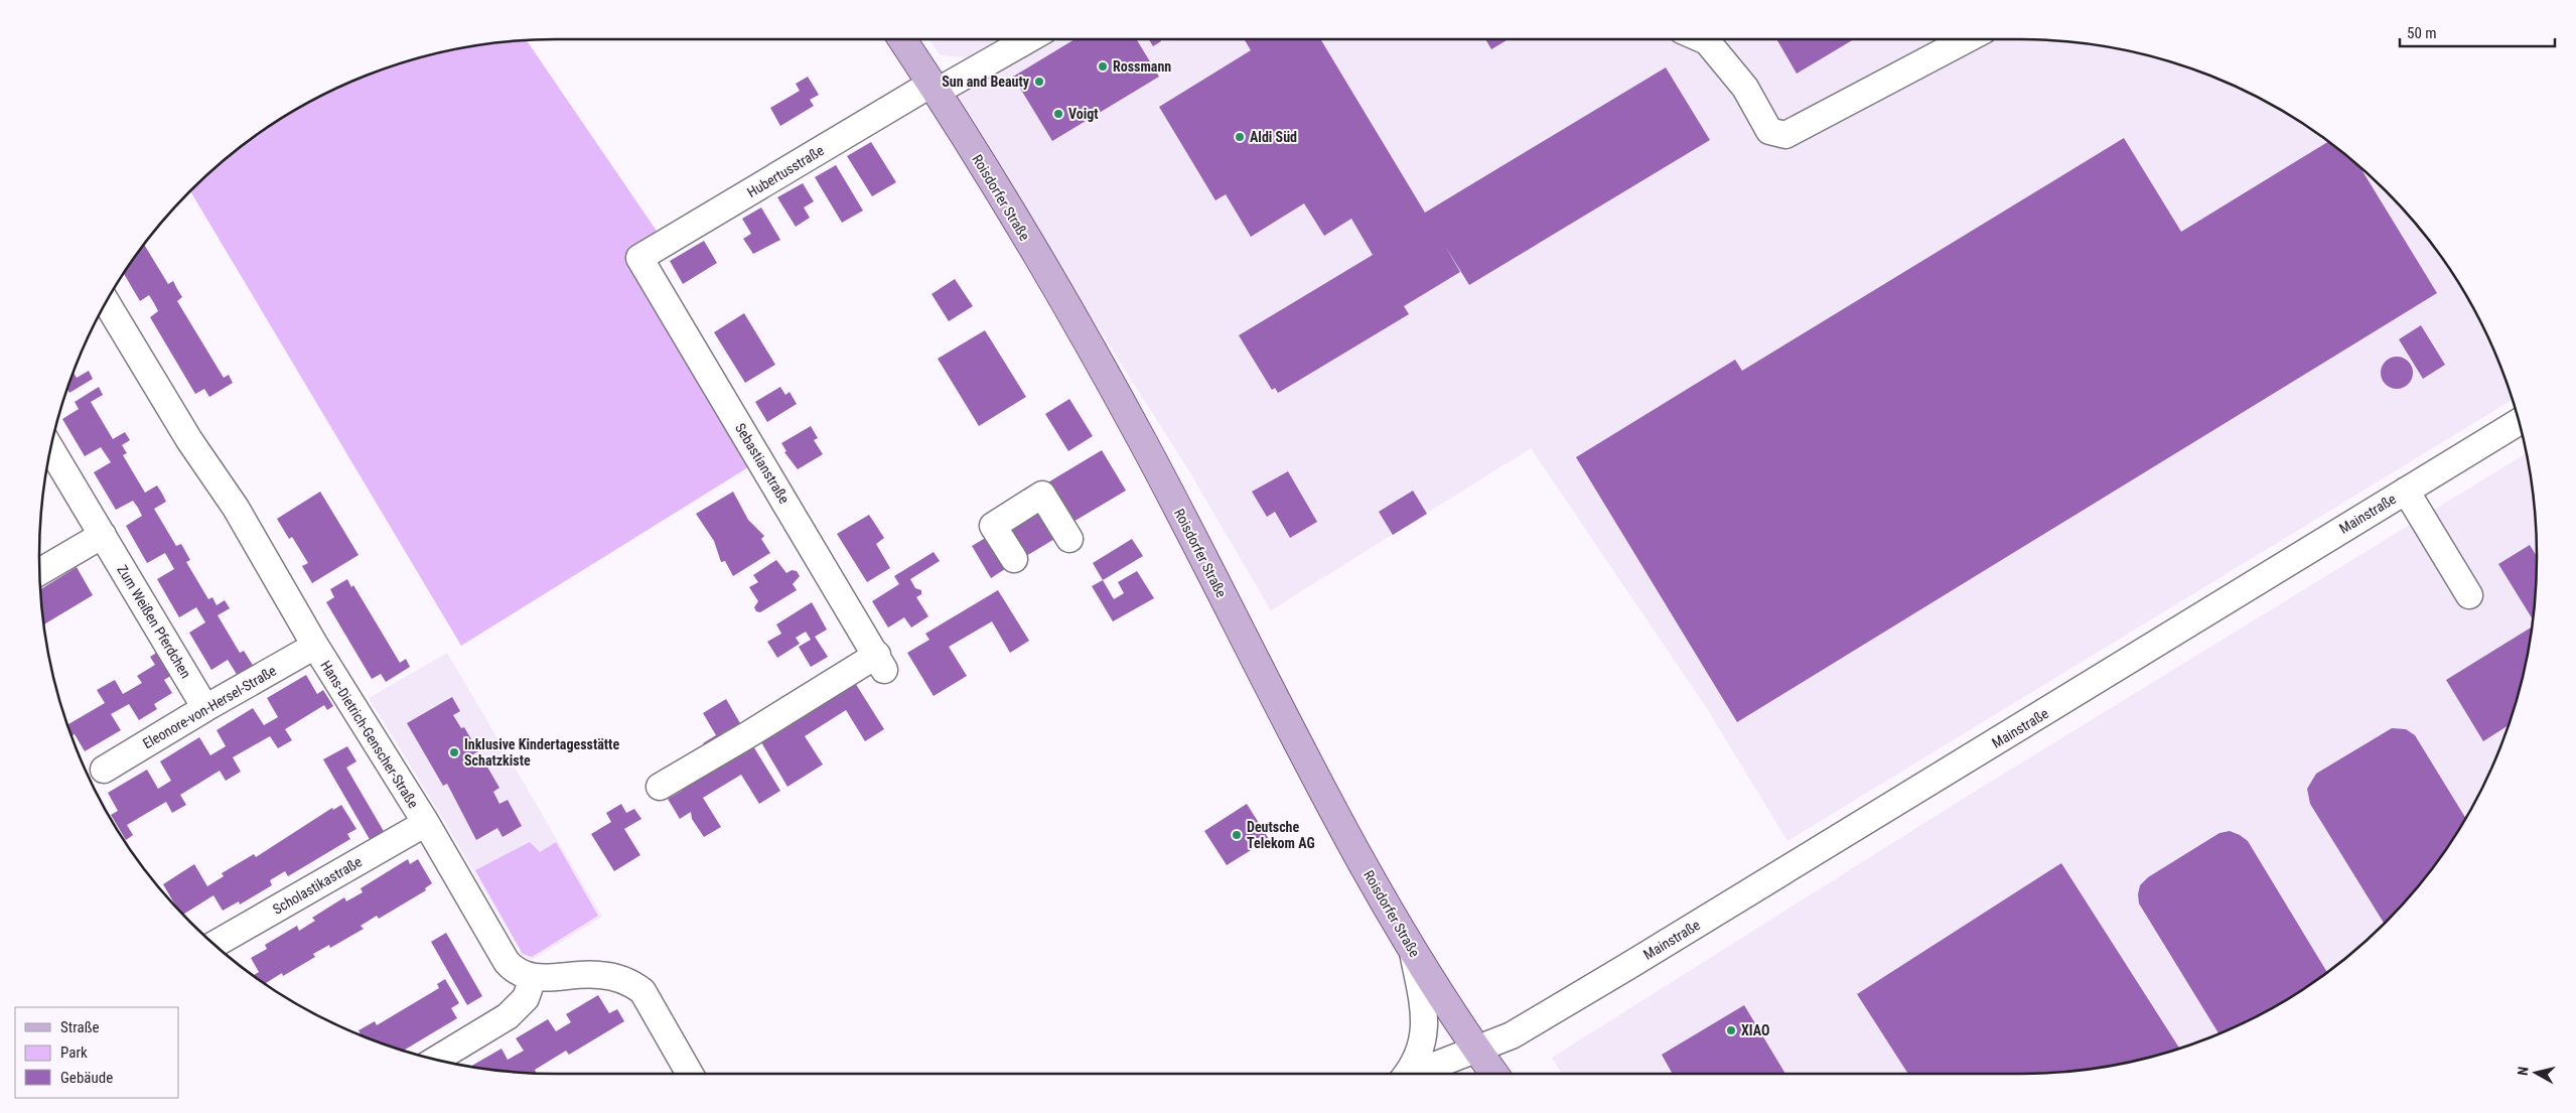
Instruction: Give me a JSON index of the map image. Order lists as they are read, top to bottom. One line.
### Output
{"streets":{"main road":["Roisdorfer Straße"],"street":["Hubertusstraße","Sebastianstraße","Mainstraße","Zum Weißen Pferdchen","Eleonore-von-Hersel-Straße","Hans-Dietrich-Genscher-Straße","Scholastikastraße"]},"crossings":[["Hubertusstraße","Roisdorfer Straße"],["Hubertusstraße","Sebastianstraße"],["Roisdorfer Straße","Mainstraße"],["Zum Weißen Pferdchen","Eleonore-von-Hersel-Straße"],["Eleonore-von-Hersel-Straße","Hans-Dietrich-Genscher-Straße"],["Hans-Dietrich-Genscher-Straße","Scholastikastraße"]],"places":["Rossmann","Sun and Beauty","Voigt","Aldi Süd","Inklusive Kindertagesstätte Schatzkiste","Deutsche Telekom AG","XIAO"],"legend":["Straße","Park","Gebäude"],"scale_bar":"50 m","north":"left"}
